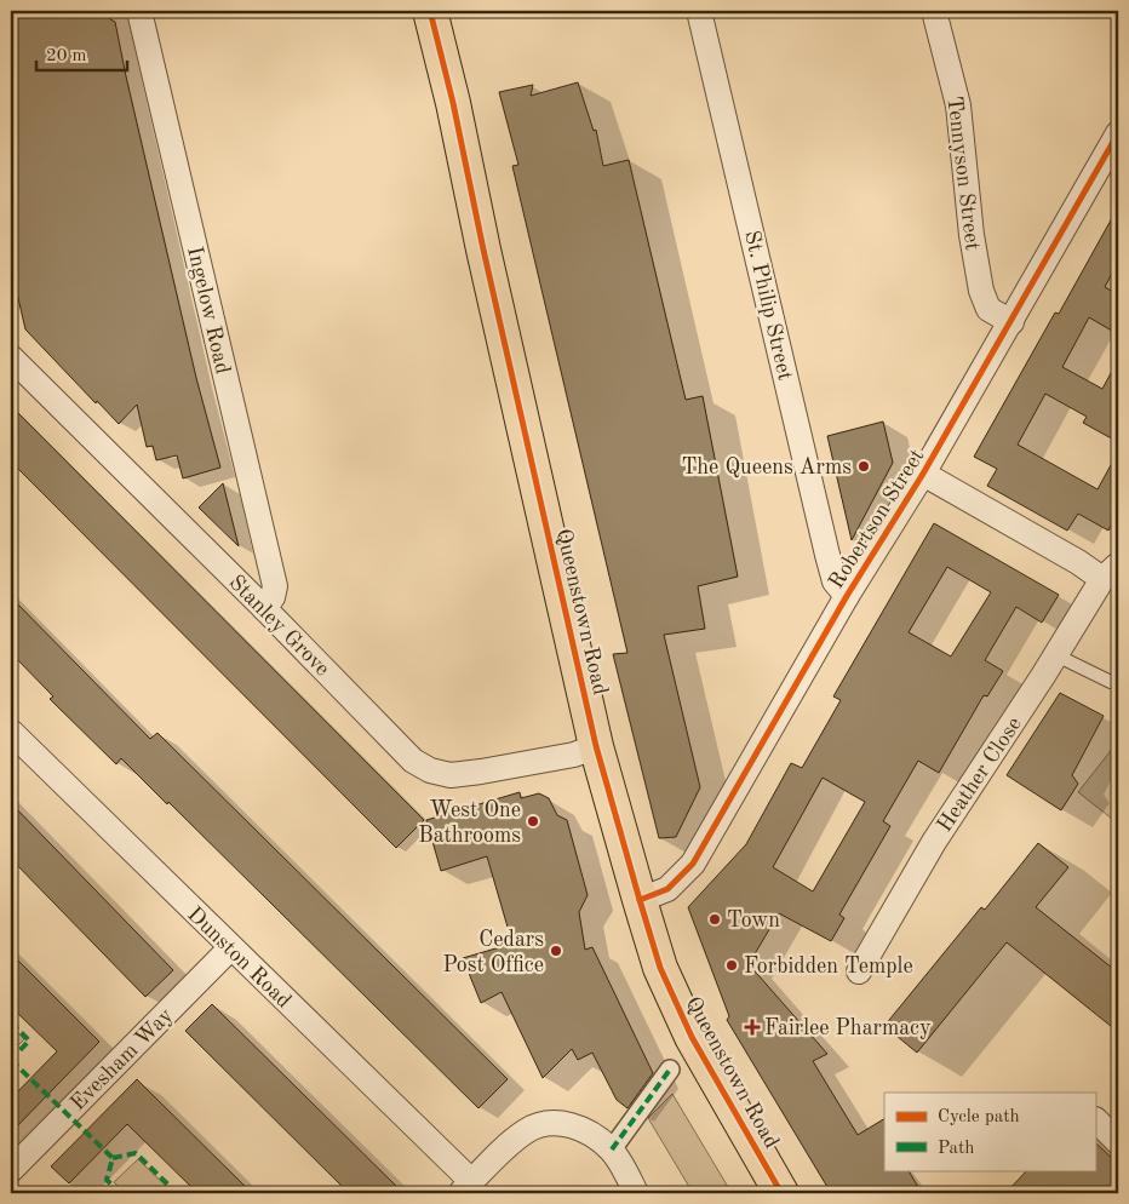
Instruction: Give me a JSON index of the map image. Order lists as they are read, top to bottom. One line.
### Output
{"streets":{"main road":["Queenstown Road"],"street":["Tennyson Street","St. Philip Street","Ingelow Road","Robertson Street","Stanley Grove","Heather Close","Dunston Road","Evesham Way"]},"crossings":[["Tennyson Street","Robertson Street"],["St. Philip Street","Robertson Street"],["Ingelow Road","Stanley Grove"],["Robertson Street","Queenstown Road"],["Robertson Street","Heather Close"],["Queenstown Road","Stanley Grove"],["Dunston Road","Evesham Way"]],"places":{"other":["The Queens Arms","West One Bathrooms","Town","Cedars Post Office","Forbidden Temple"],"health":["Fairlee Pharmacy"]},"legend":["Cycle path","Path"],"scale_bar":"20 m"}
